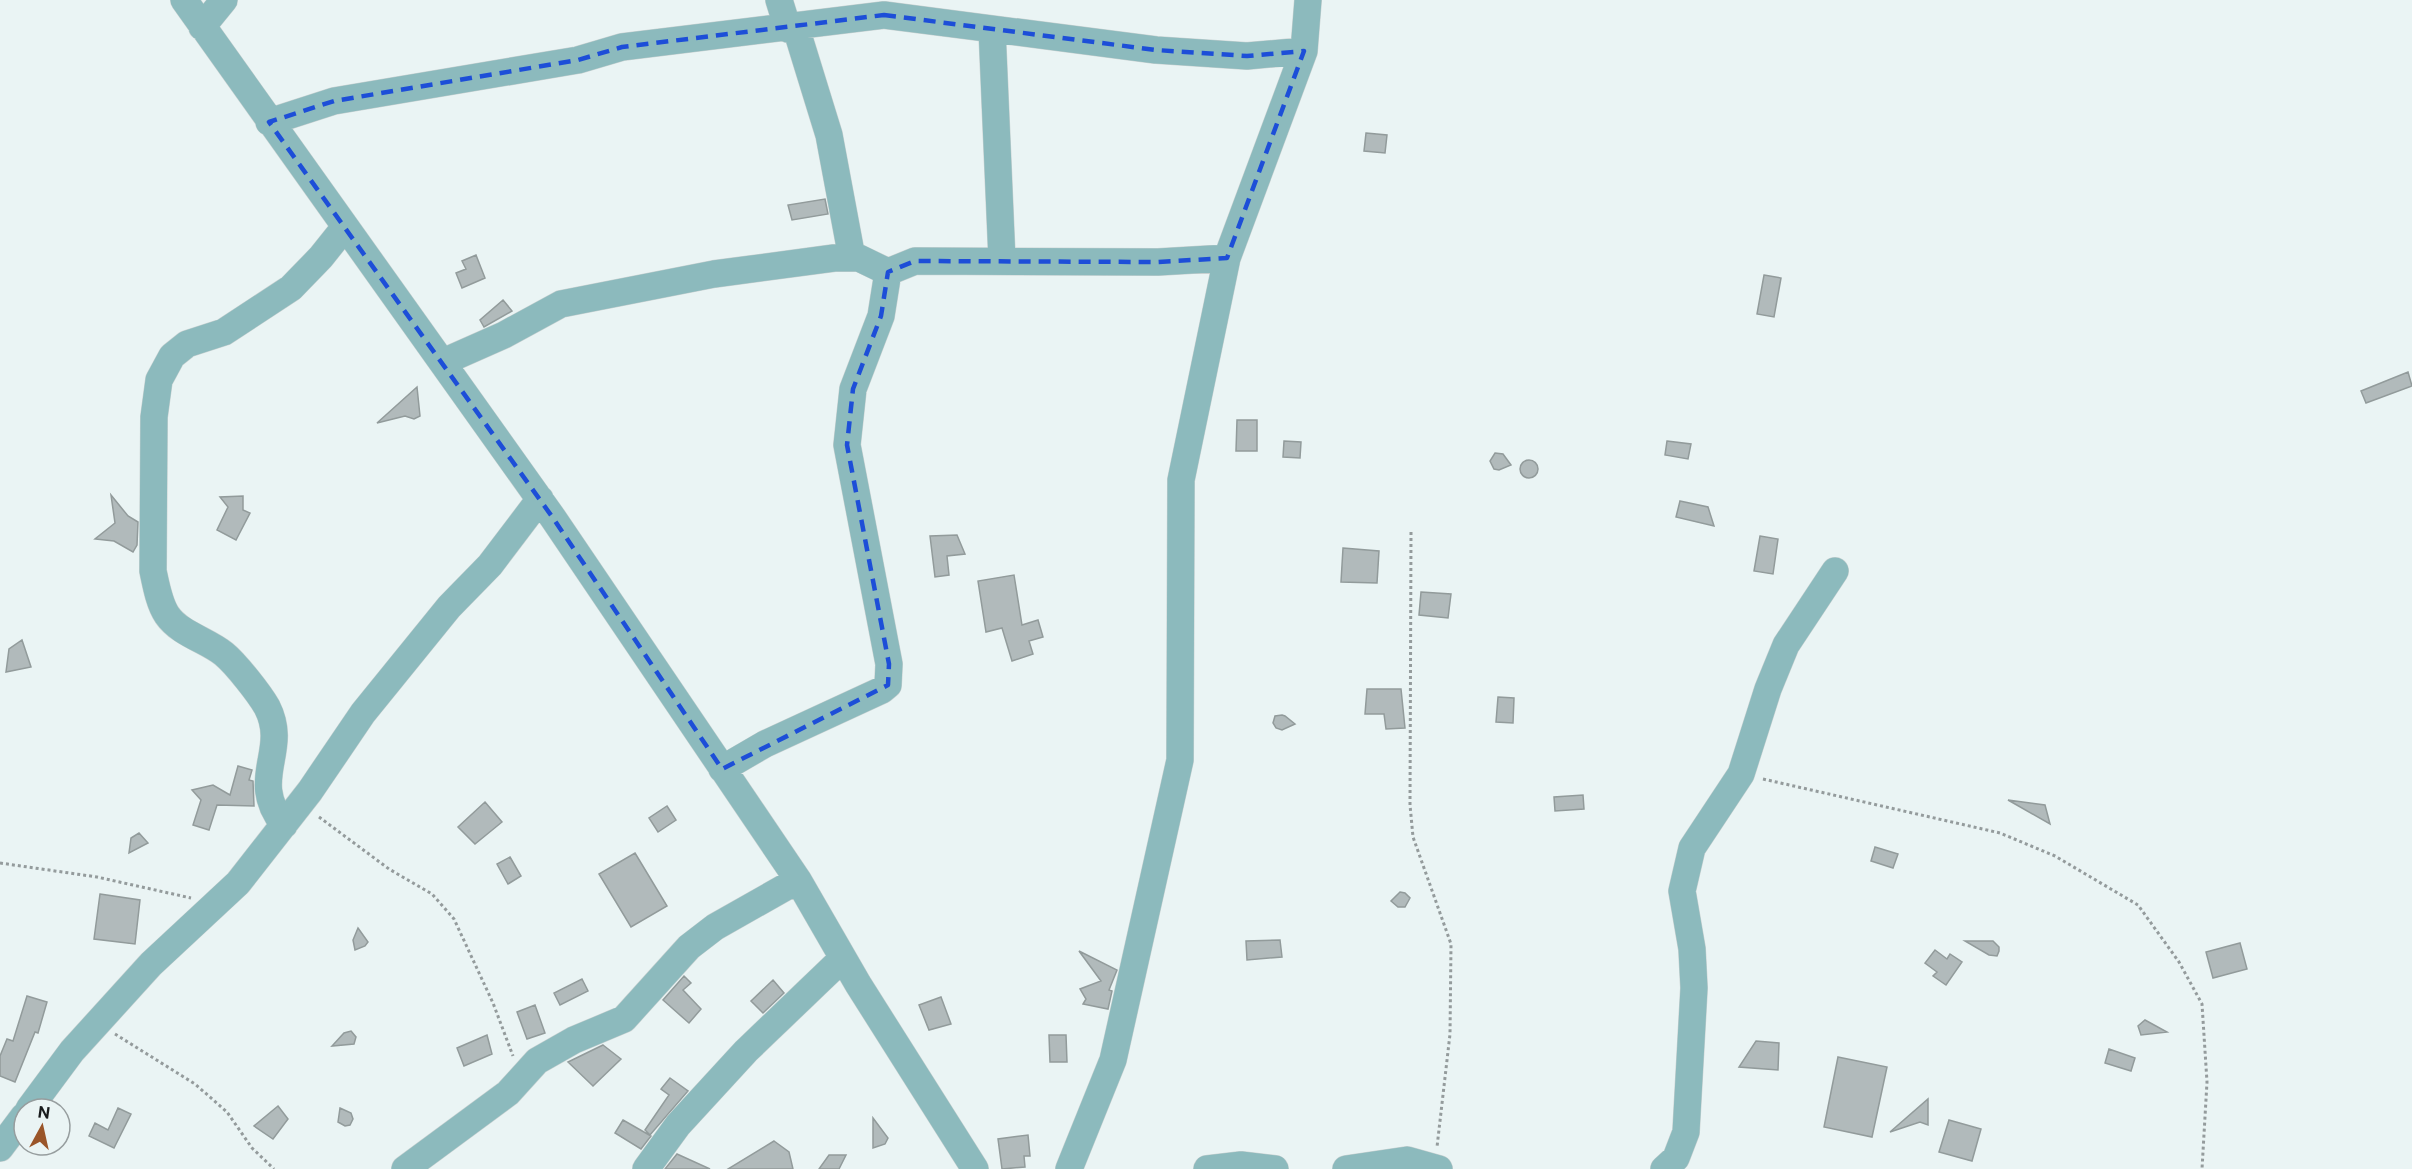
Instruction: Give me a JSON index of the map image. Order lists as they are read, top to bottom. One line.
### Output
{"north":"top"}
